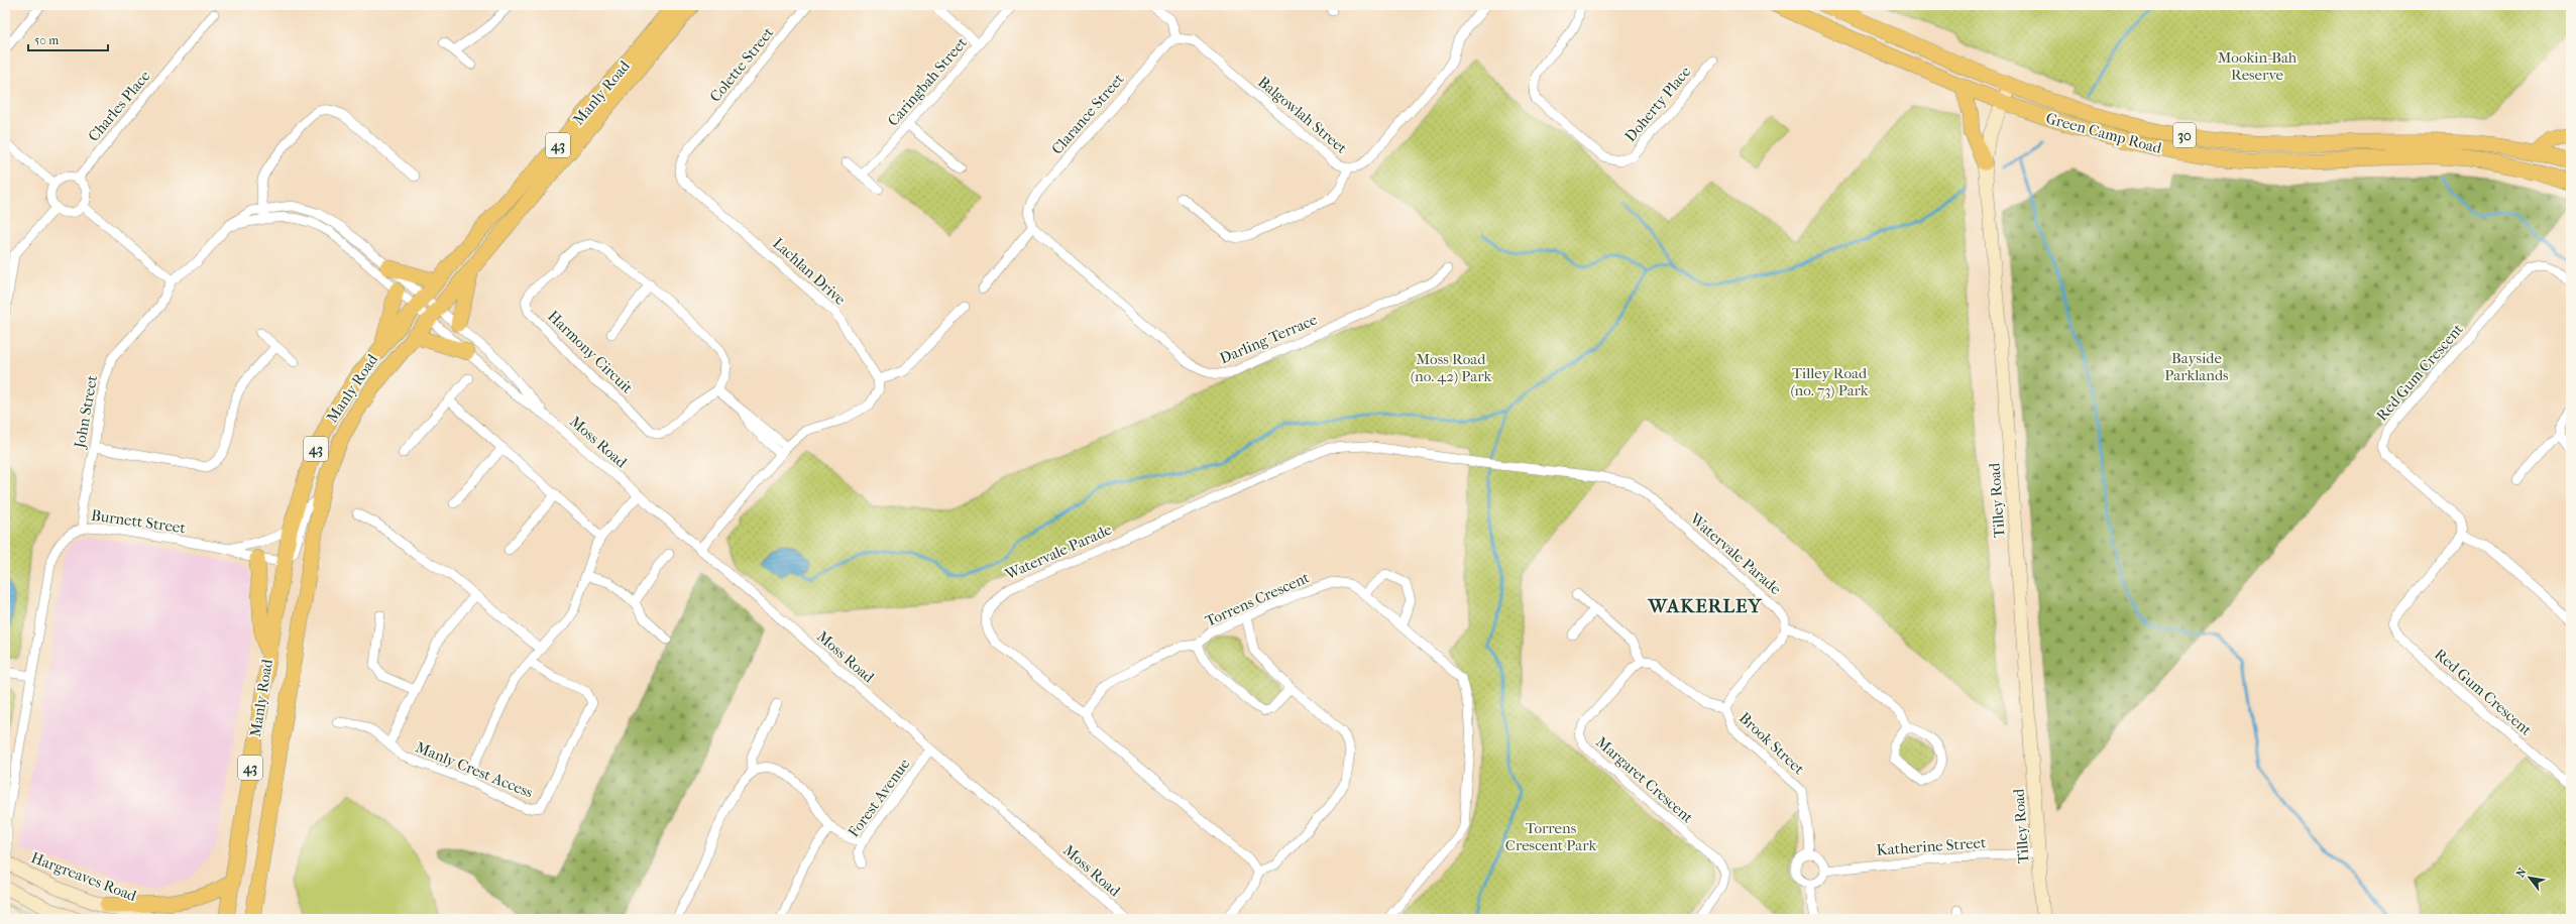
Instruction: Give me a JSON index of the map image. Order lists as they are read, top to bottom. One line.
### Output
{"streets":{"main road":["Manly Road","Green Camp Road","30","43","Tilley Road","Hargreaves Road"],"street":["Colette Street","Caringbah Street","Doherty Place","Charles Place","Clarance Street","Balgowlah Street","Lachlan Drive","Darling Terrace","Harmony Circuit","Red Gum Crescent","John Street","Moss Road","Burnett Street","Watervale Parade","Torrens Crescent","Brook Street","Manly Crest Access","Margaret Crescent","Forest Avenue","Katherine Street"]},"crossings":[["Colette Street","Lachlan Drive"],["Manly Road","Moss Road"],["Manly Road","Burnett Street"],["Clarance Street","Balgowlah Street"],["Clarance Street","Darling Terrace"],["Green Camp Road","Tilley Road"],["John Street","Burnett Street"],["Moss Road","Forest Avenue"],["Tilley Road","Katherine Street"],["Burnett Street","Hargreaves Road"],["Watervale Parade","Torrens Crescent"],["Watervale Parade","Brook Street"],["Brook Street","Katherine Street"]],"districts":["WAKERLEY"],"parks":["Mookin-Bah Reserve","Bayside Parklands","Moss Road (no. 42) Park","Tilley Road (no. 73) Park","Torrens Crescent Park"],"scale_bar":"50 m","north":"top left"}
